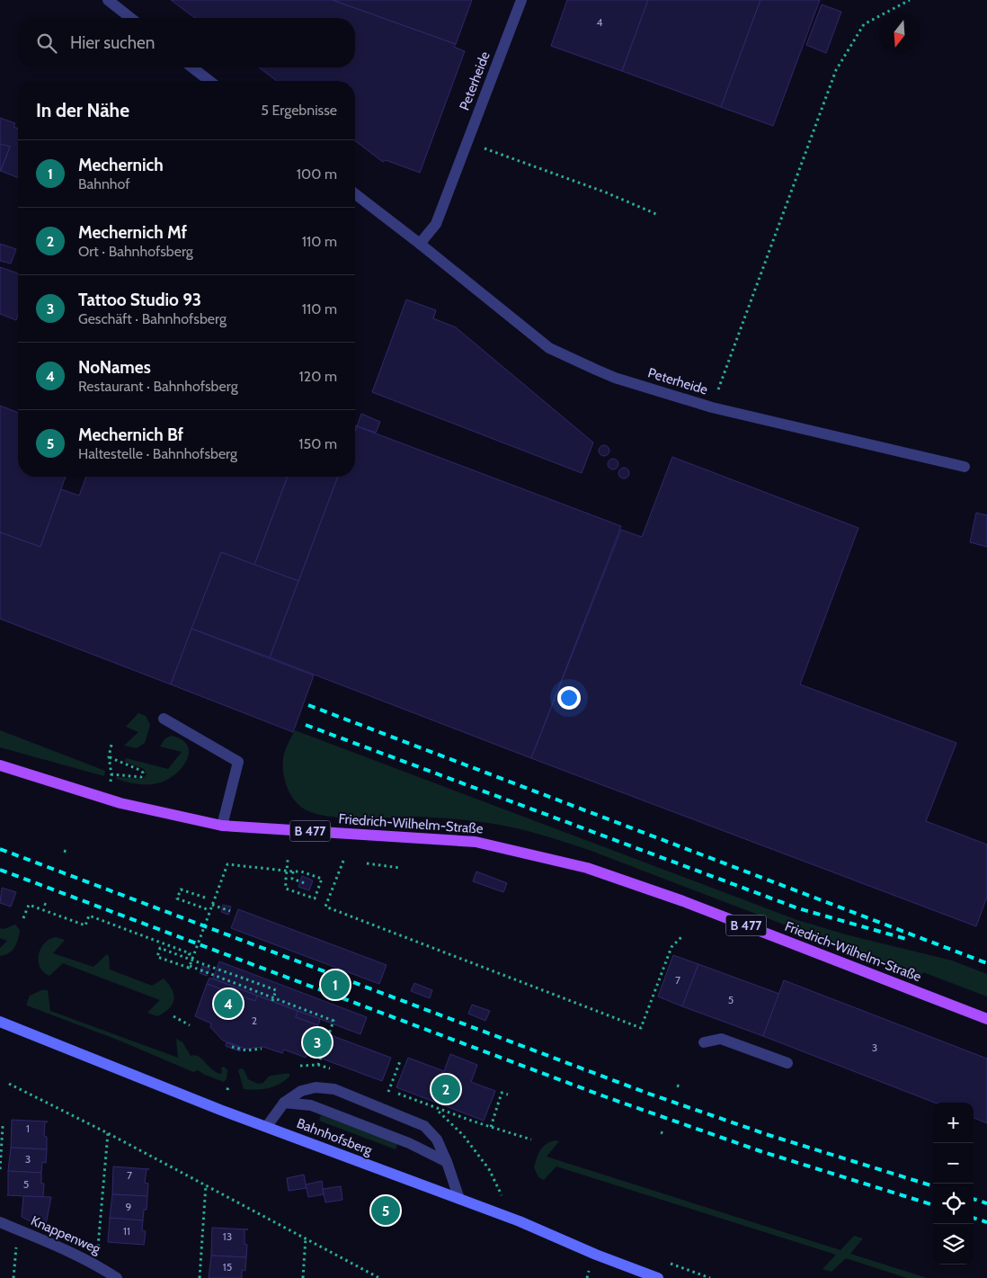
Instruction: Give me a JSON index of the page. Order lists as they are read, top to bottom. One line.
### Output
{"streets":{"main road":["Friedrich-Wilhelm-Straße","B 477"],"street":["Peterheide","Bahnhofsberg","Knappenweg"]},"house_numbers":["4","7","5","2","3","1","3","7","5","9","11","13","15"],"north":"bottom","page":{"search":"Hier suchen","heading":["In der Nähe","5 Ergebnisse"],"list":[{"mark":"1","name":"Mechernich","note":"Bahnhof","value":"100 m"},{"mark":"2","name":"Mechernich Mf","note":"Ort · Bahnhofsberg","value":"110 m"},{"mark":"3","name":"Tattoo Studio 93","note":"Geschäft · Bahnhofsberg","value":"110 m"},{"mark":"4","name":"NoNames","note":"Restaurant · Bahnhofsberg","value":"120 m"},{"mark":"5","name":"Mechernich Bf","note":"Haltestelle · Bahnhofsberg","value":"150 m"}],"pins":["1","4","3","2","5"],"map_buttons":["+","−"]}}
